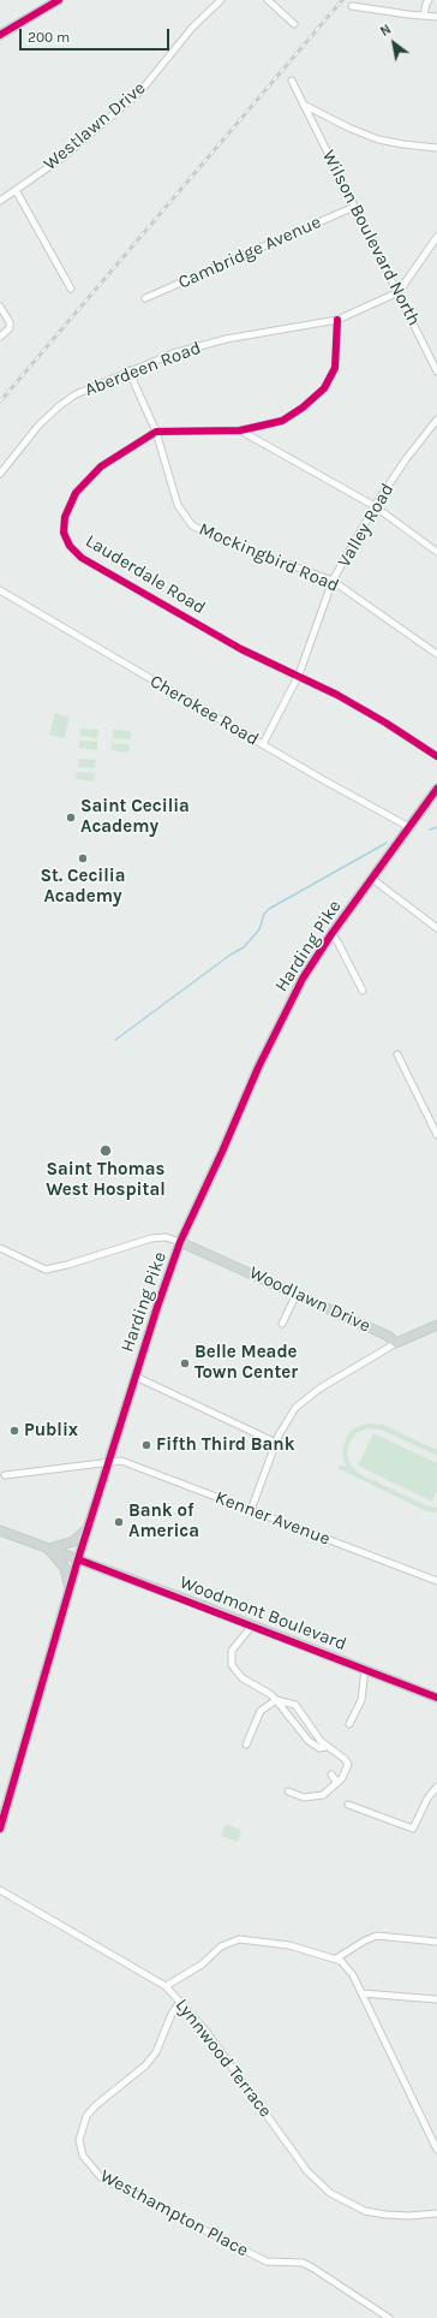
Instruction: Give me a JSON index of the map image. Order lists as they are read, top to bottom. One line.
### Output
{"streets":{"main road":["Harding Pike","Woodlawn Drive","Woodmont Boulevard"],"street":["Westlawn Drive","Wilson Boulevard North","Cambridge Avenue","Aberdeen Road","Valley Road","Mockingbird Road","Lauderdale Road","Cherokee Road","Kenner Avenue","Lynnwood Terrace","Westhampton Place"]},"crossings":[["Wilson Boulevard North","Cambridge Avenue"],["Wilson Boulevard North","Aberdeen Road"],["Aberdeen Road","Mockingbird Road"],["Valley Road","Mockingbird Road"],["Valley Road","Lauderdale Road"],["Valley Road","Cherokee Road"],["Mockingbird Road","Lauderdale Road"],["Cherokee Road","Harding Pike"],["Harding Pike","Woodlawn Drive"],["Harding Pike","Kenner Avenue"],["Harding Pike","Woodmont Boulevard"],["Lynnwood Terrace","Westhampton Place"]],"places":["Saint Cecilia Academy","St. Cecilia Academy","Saint Thomas West Hospital","Belle Meade Town Center","Publix","Fifth Third Bank","Bank of America"],"scale_bar":"200 m","north":"top left"}
